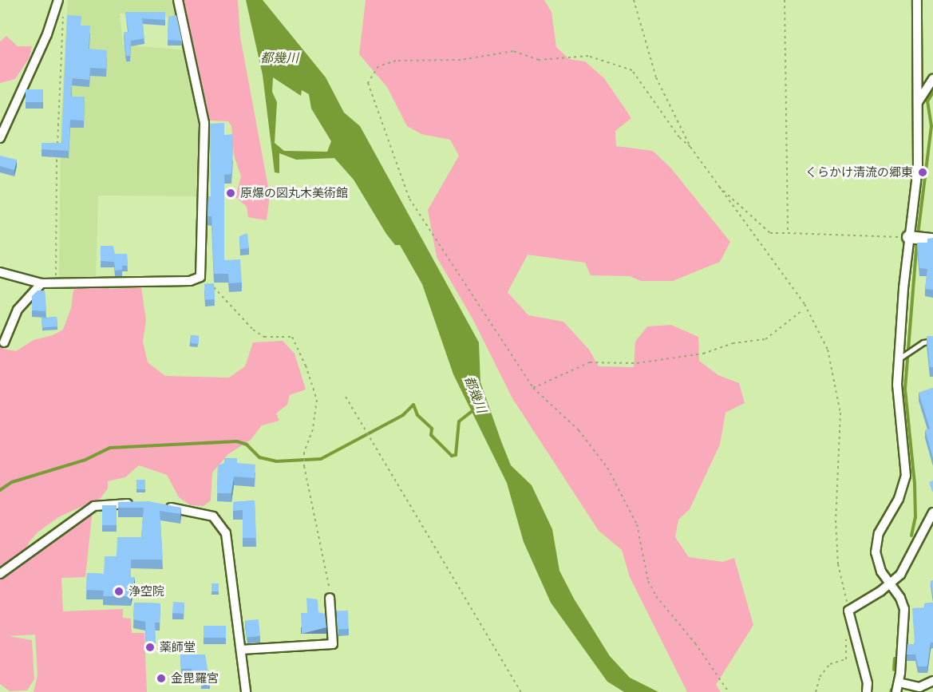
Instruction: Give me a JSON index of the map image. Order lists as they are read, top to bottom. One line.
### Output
{"water":["都幾川"],"places":["くらかけ清流の郷東","原爆の図丸木美術館","浄空院","薬師堂","金毘羅宮"]}
